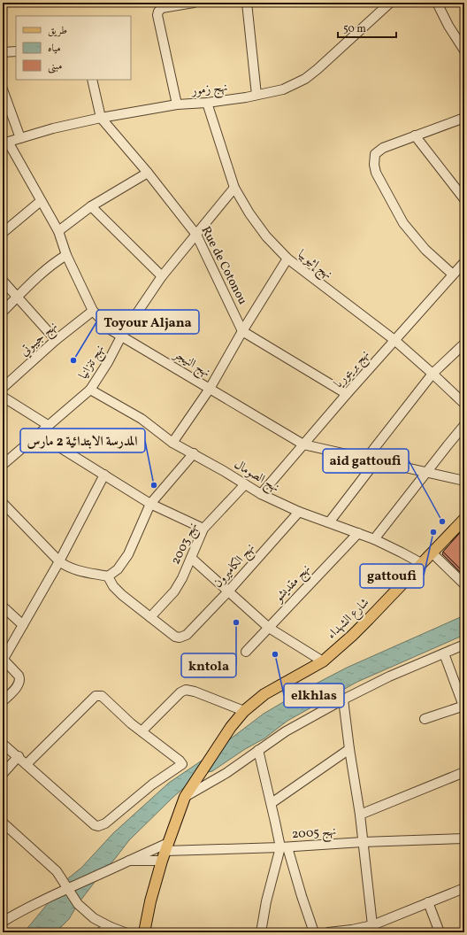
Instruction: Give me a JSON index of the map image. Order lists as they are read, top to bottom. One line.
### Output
{"streets":{"main road":["شارع الشهداء"],"street":["نهج زمور","نهج إثيوبيا","Rue de Cotonou","نهج جيبوتي","نهج تنزانيا","نهج النيجر","نهج بريتوريا","نهج الصومال","نهج 2003","نهج الكاميرون","نهج مقديشو","نهج 2005"]},"crossings":[["نهج زمور","نهج إثيوبيا"],["نهج زمور","Rue de Cotonou"],["نهج زمور","نهج النيجر"],["نهج إثيوبيا","نهج تنزانيا"],["نهج إثيوبيا","نهج بريتوريا"],["Rue de Cotonou","نهج تنزانيا"],["نهج جيبوتي","نهج النيجر"],["نهج تنزانيا","نهج النيجر"],["نهج تنزانيا","نهج الصومال"],["نهج النيجر","نهج بريتوريا"],["نهج بريتوريا","نهج الصومال"],["نهج الصومال","نهج 2003"],["نهج الصومال","نهج الكاميرون"],["نهج الصومال","نهج مقديشو"],["نهج الصومال","شارع الشهداء"],["نهج 2003","نهج الكاميرون"],["شارع الشهداء","نهج 2005"]],"places":["Toyour Aljana","المدرسة الابتدائية 2 مارس","aid gattoufi","gattoufi","kntola","elkhlas"],"legend":["طريق","مياه","مبنى"],"scale_bar":"50 m"}
